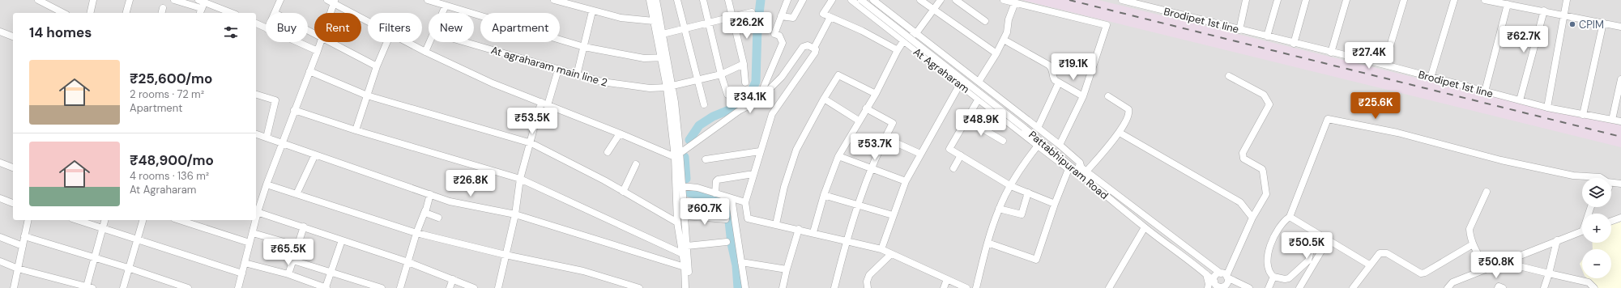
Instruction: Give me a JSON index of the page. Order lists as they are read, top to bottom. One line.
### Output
{"streets":{"street":["Brodipet 1st line","At agraharam main line 2","At Agraharam","Pattabhipuram Road"]},"crossings":[["At Agraharam","Pattabhipuram Road"]],"places":["CPIM"],"page":{"price":["₹26.2K","₹62.7K","₹27.4K","₹19.1K","₹34.1K","₹25.6K","₹53.5K","₹48.9K","₹53.7K","₹26.8K","₹60.7K","₹50.5K","₹65.5K","₹50.8K"],"chip":["Buy","Rent","Filters","New","Apartment"],"heading":"14 homes","list":[{"name":"₹25,600/mo","note":"2 rooms · 72 m² · Apartment"},{"name":"₹48,900/mo","note":"4 rooms · 136 m² · At Agraharam"}],"map_buttons":["+","−"]}}
